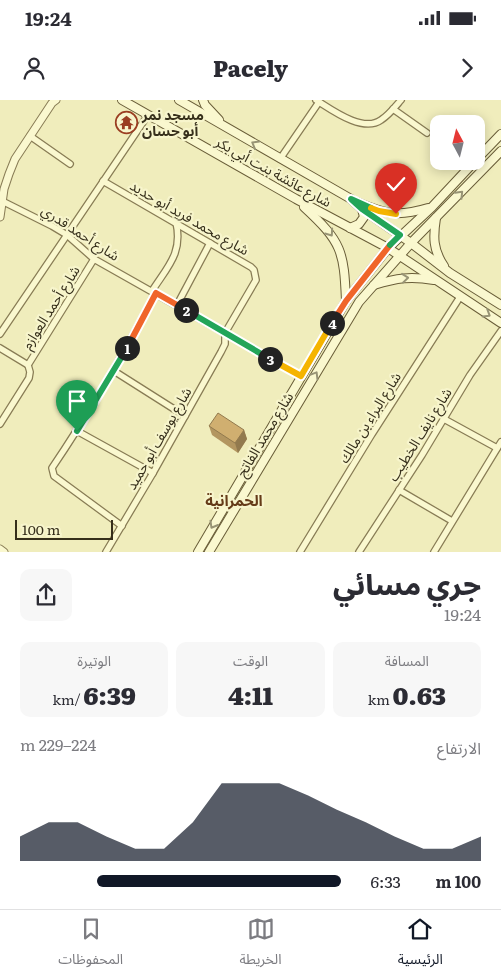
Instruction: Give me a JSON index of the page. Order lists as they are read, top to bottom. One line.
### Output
{"streets":{"main road":["شارع عائشة بنت أبي بكر","شارع محمد الفاتح"],"street":["شارع محمد فريد أبو حديد","شارع أحمد قدري","شارع أحمد العوازم","شارع البراء بن مالك","شارع نايف الخطيب","شارع يوسف أبو حميد"]},"crossings":[["شارع عائشة بنت أبي بكر","شارع البراء بن مالك"],["شارع عائشة بنت أبي بكر","شارع محمد الفاتح"],["شارع محمد فريد أبو حديد","شارع أحمد قدري"],["شارع محمد فريد أبو حديد","شارع يوسف أبو حميد"],["شارع أحمد قدري","شارع أحمد العوازم"],["شارع أحمد قدري","شارع محمد الفاتح"],["شارع أحمد قدري","شارع يوسف أبو حميد"]],"districts":["الحمرانية"],"places":{"temple":["مسجد نمر أبو حسان"]},"scale_bar":"100 m","north":"top","page":{"status":"19:24","header":"Pacely","pins":["2","4","1","3"],"scale":"100 m","heading":["جري مسائي","19:24"],"stats":[["المسافة","0.63 km"],["الوقت","4:11"],["الوتيرة","6:39 /km"]],"chart":["الارتفاع","224–229 m"],"list":[{"name":"100 m","note":"6:33"}],"tabs":["الرئيسية","الخريطة","المحفوظات"]}}
